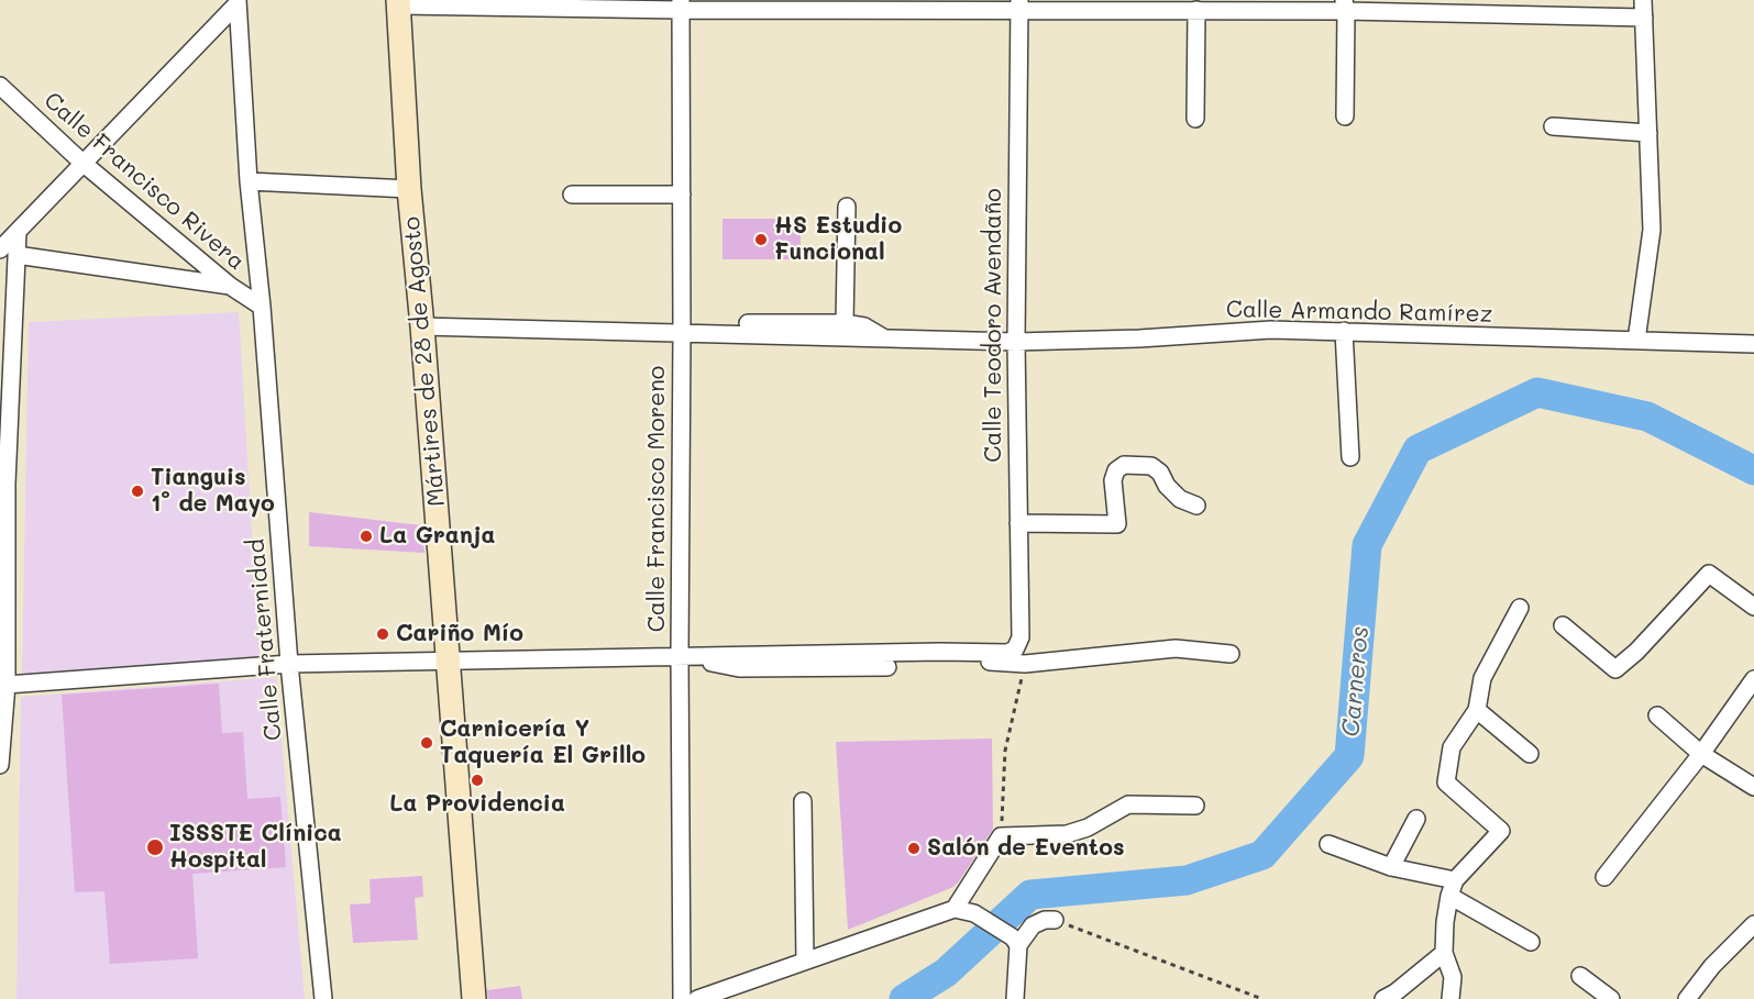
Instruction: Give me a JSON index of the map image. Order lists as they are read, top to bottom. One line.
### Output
{"streets":{"main road":["Mártires de 28 de Agosto"],"street":["Calle Francisco Rivera","Calle Armando Ramírez","Calle Teodoro Avendaño","Calle Francisco Moreno","Calle Fraternidad"]},"crossings":[["Calle Francisco Rivera","Calle Fraternidad"],["Calle Armando Ramírez","Calle Teodoro Avendaño"],["Calle Armando Ramírez","Mártires de 28 de Agosto"],["Calle Armando Ramírez","Calle Francisco Moreno"]],"water":["Carneros"],"places":["HS Estudio Funcional","Tianguis 1° de Mayo","La Granja","Cariño Mío","Carnicería Y Taquería El Grillo","La Providencia","ISSSTE Clínica Hospital","Salón de Eventos"]}
